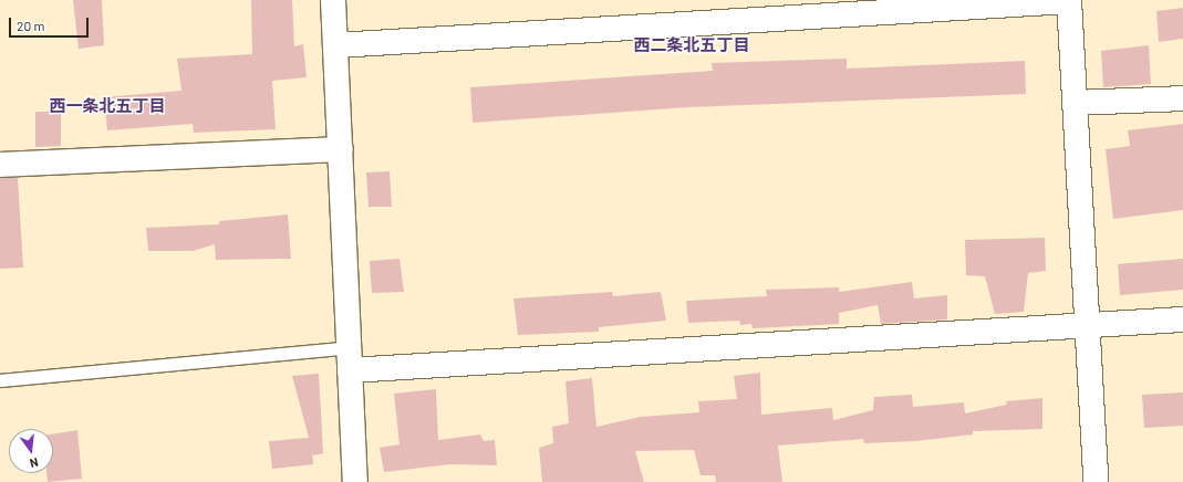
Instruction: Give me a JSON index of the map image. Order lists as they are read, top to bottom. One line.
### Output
{"districts":["西二条北五丁目","西一条北五丁目"],"scale_bar":"20 m","north":"bottom"}
